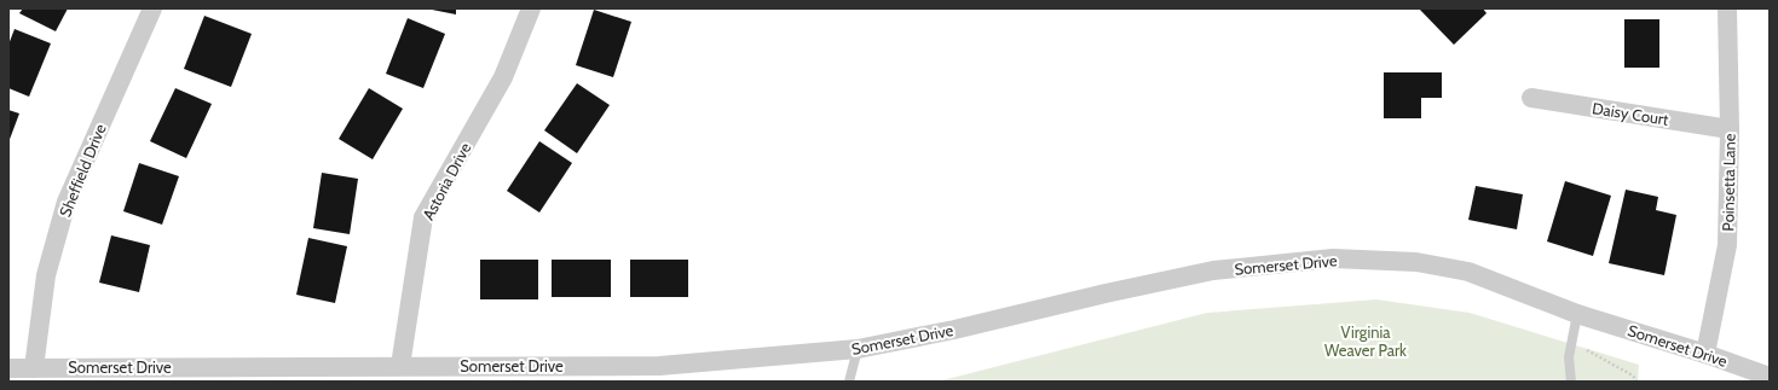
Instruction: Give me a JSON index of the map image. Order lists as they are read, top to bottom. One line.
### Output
{"streets":{"street":["Daisy Court","Sheffield Drive","Astoria Drive","Poinsetta Lane","Somerset Drive"]},"crossings":[["Daisy Court","Poinsetta Lane"],["Sheffield Drive","Somerset Drive"],["Astoria Drive","Somerset Drive"],["Poinsetta Lane","Somerset Drive"]],"parks":["Virginia Weaver Park"]}
